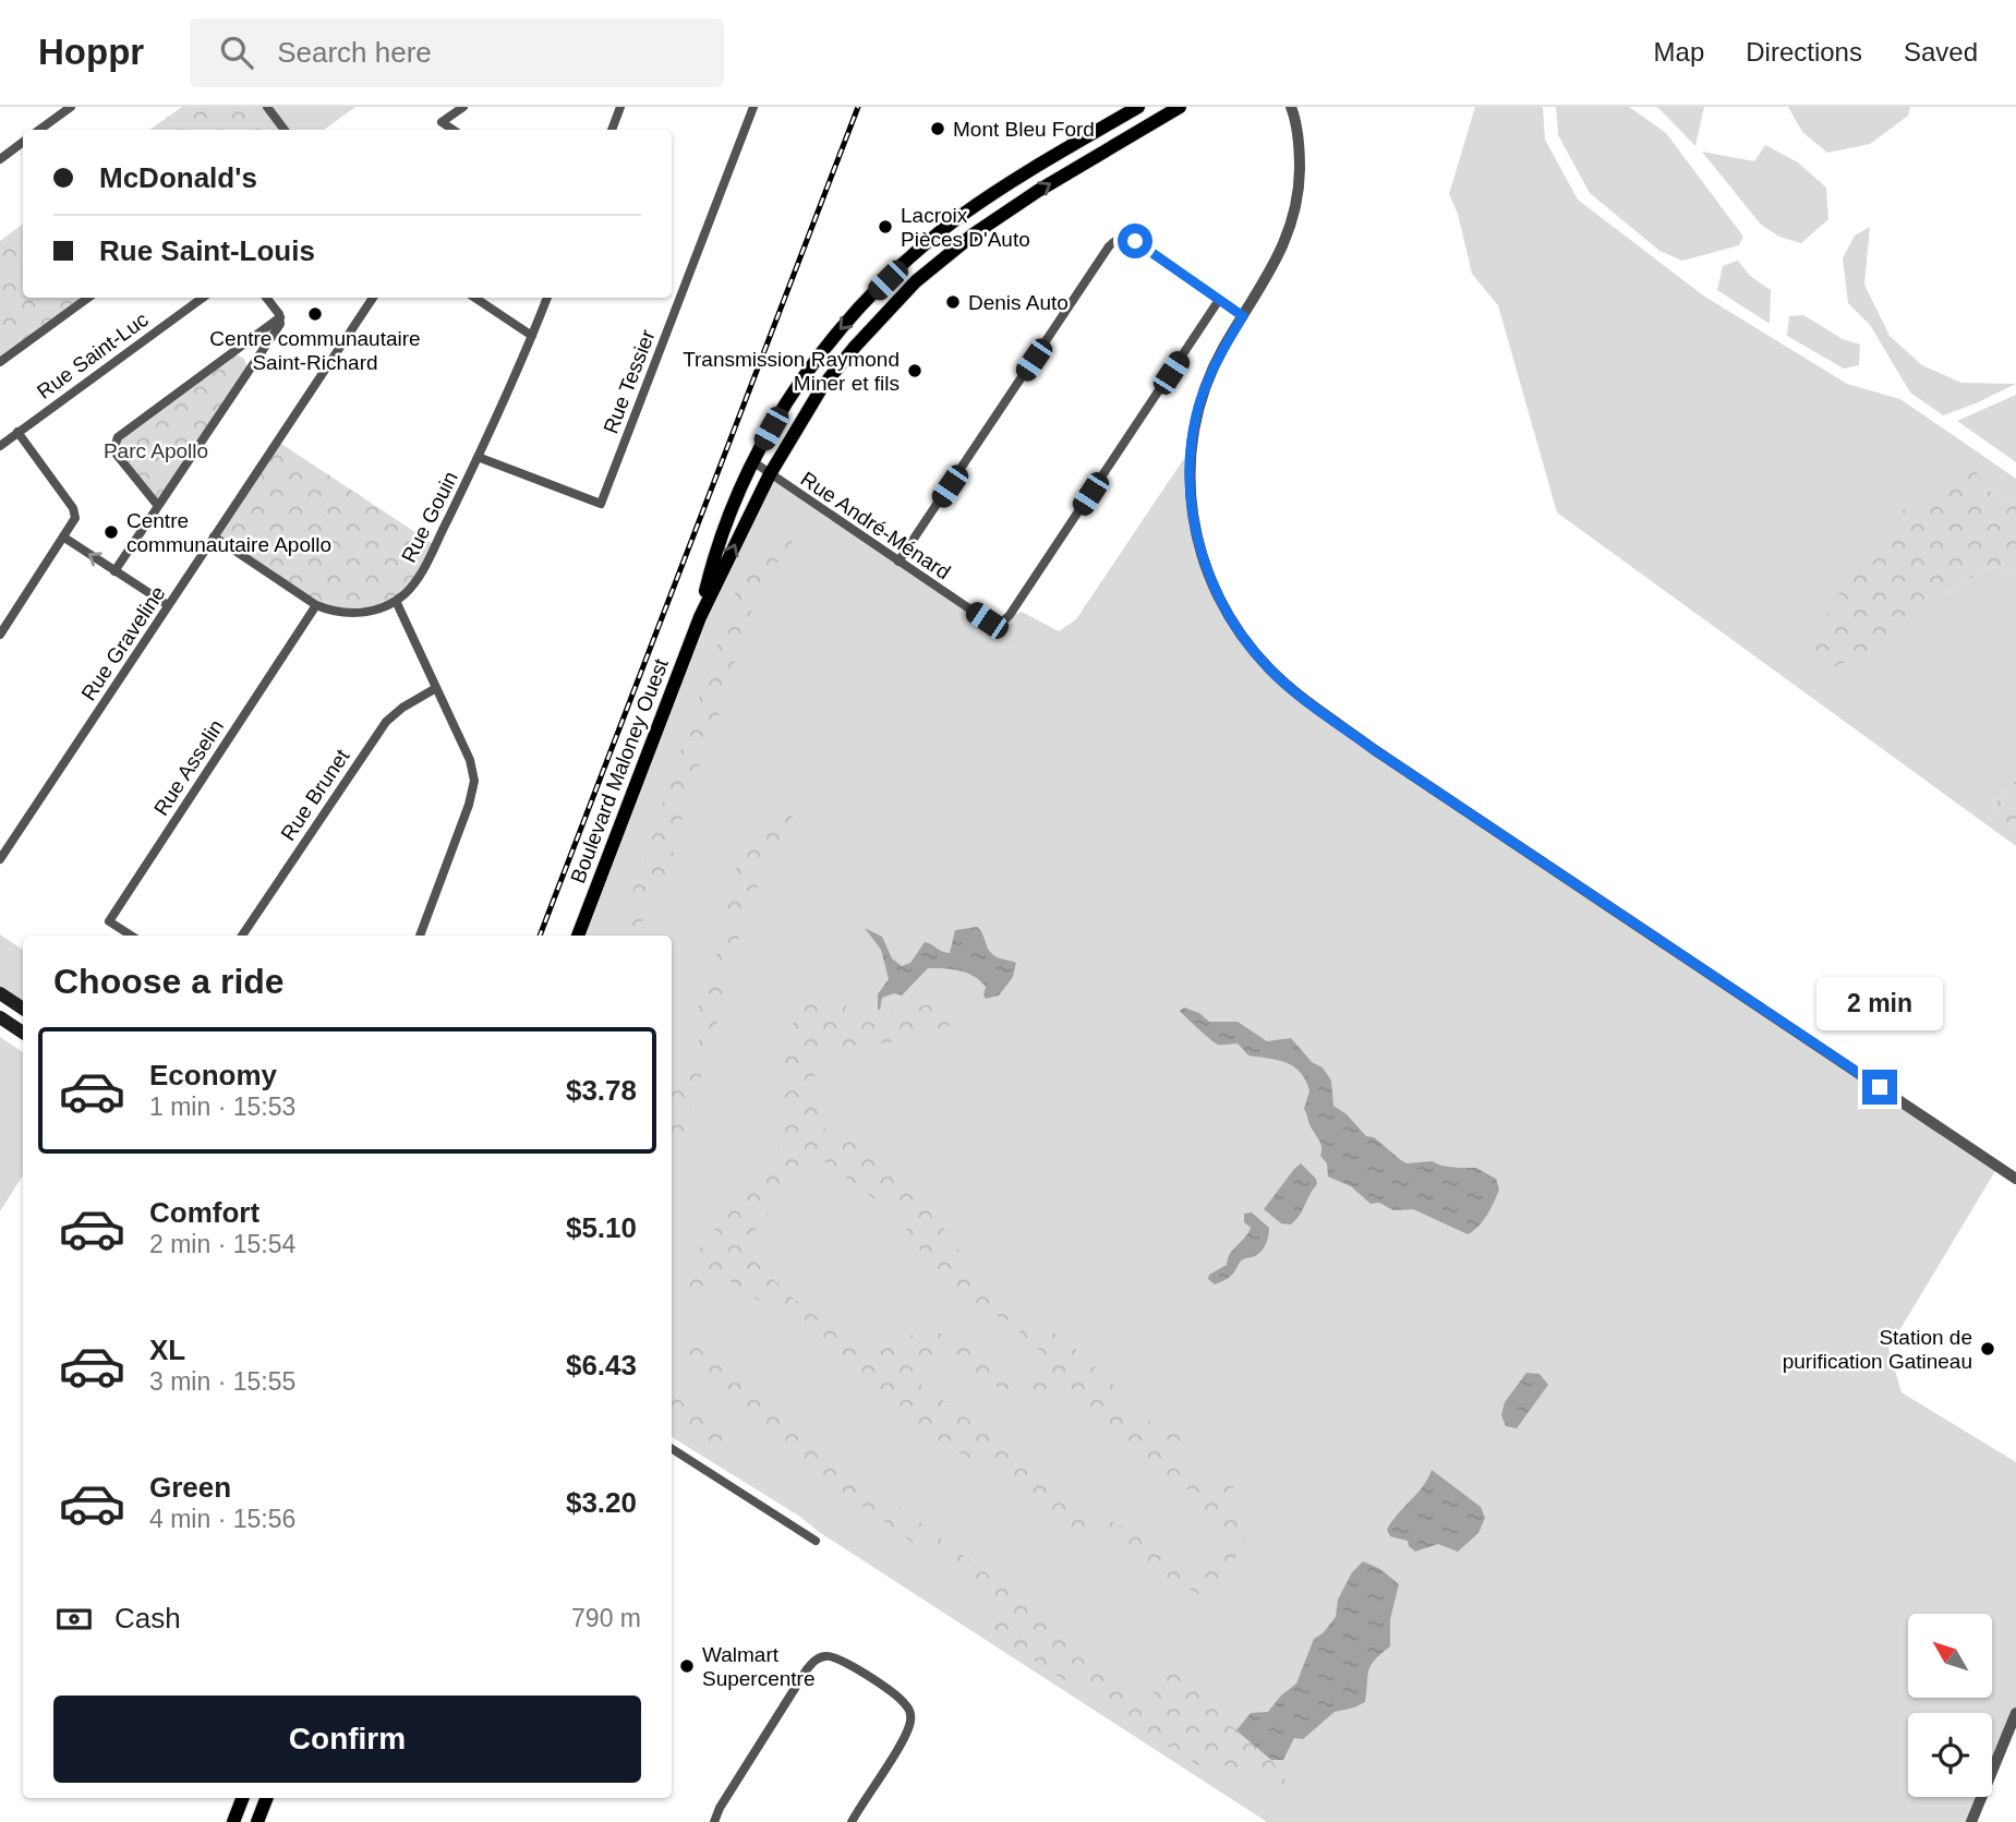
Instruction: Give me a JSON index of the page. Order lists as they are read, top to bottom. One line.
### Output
{"streets":{"main road":["Boulevard Maloney Ouest"],"street":["Rue Saint-Luc","Rue Tessier","Rue Gouin","Rue André-Ménard","Rue Graveline","Rue Asselin","Rue Brunet"]},"crossings":[["Rue Tessier","Rue Gouin"],["Rue Gouin","Rue Graveline"],["Rue Gouin","Rue Asselin"],["Rue André-Ménard","Boulevard Maloney Ouest"]],"parks":["Parc Apollo"],"places":["Mont Bleu Ford","Lacroix Pièces D'Auto","Denis Auto","Centre communautaire Saint-Richard","Transmission Raymond Miner et fils","Centre communautaire Apollo","Station de purification Gatineau","Walmart Supercentre"],"north":"top left","page":{"header":"Hoppr","search":"Search here","nav":["Map","Directions","Saved"],"banner":["McDonald's","Rue Saint-Louis"],"heading":"Choose a ride","bubble":"2 min","list":[{"name":"Economy","note":"1 min · 15:53","value":"$3.78"},{"name":"Comfort","note":"2 min · 15:54","value":"$5.10"},{"name":"XL","note":"3 min · 15:55","value":"$6.43"},{"name":"Green","note":"4 min · 15:56","value":"$3.20"}],"pay":["Cash","790 m"],"buttons":"Confirm"}}
